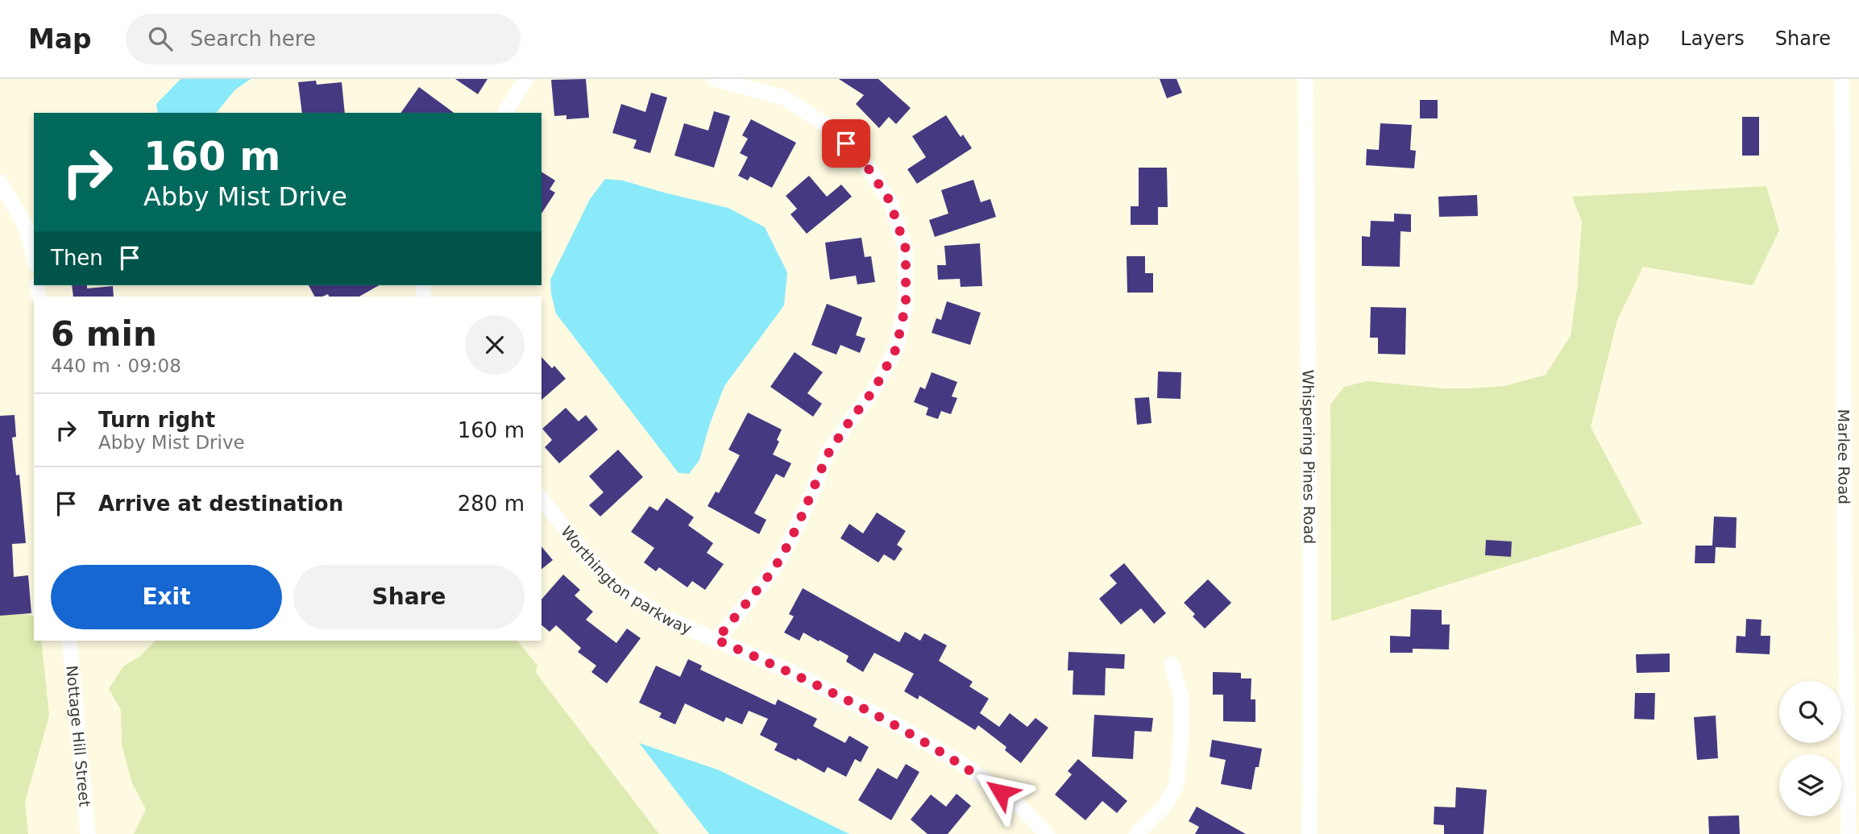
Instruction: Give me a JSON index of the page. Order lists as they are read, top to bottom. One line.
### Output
{"streets":{"street":["Whispering Pines Road","Marlee Road","Worthington parkway","Nottage Hill Street"]},"page":{"header":"Map","search":"Search here","nav":["Map","Layers","Share"],"turn":["160 m","Abby Mist Drive"],"then":"Then","heading":["6 min","440 m · 09:08"],"list":[{"name":"Turn right","note":"Abby Mist Drive","value":"160 m"},{"name":"Arrive at destination","value":"280 m"}],"buttons":["Exit","Share"]}}
